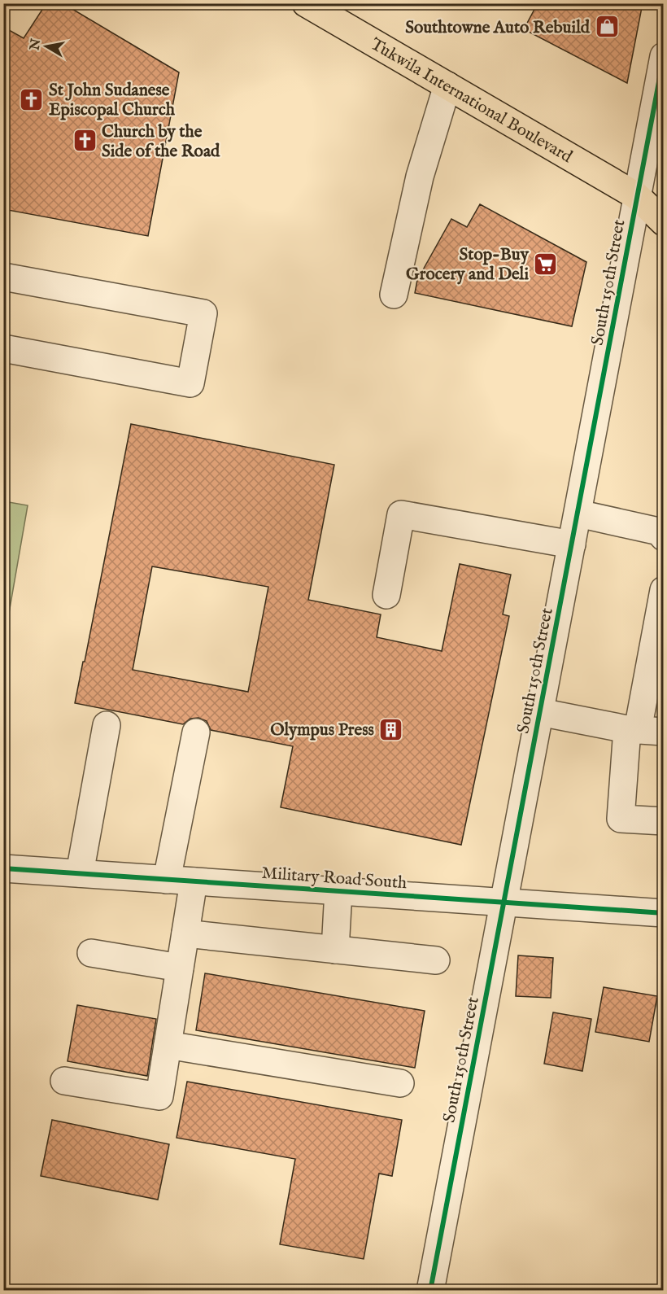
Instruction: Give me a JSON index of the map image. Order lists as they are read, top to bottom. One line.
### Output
{"streets":{"main road":["Tukwila International Boulevard"],"street":["South 150th Street","Military Road South"]},"crossings":[["Tukwila International Boulevard","South 150th Street"],["South 150th Street","Military Road South"]],"places":{"shop":["Southtowne Auto Rebuild"],"church":["St John Sudanese Episcopal Church","Church by the Side of the Road"],"supermarket":["Stop-Buy Grocery and Deli"],"building":["Olympus Press"]},"north":"left"}
